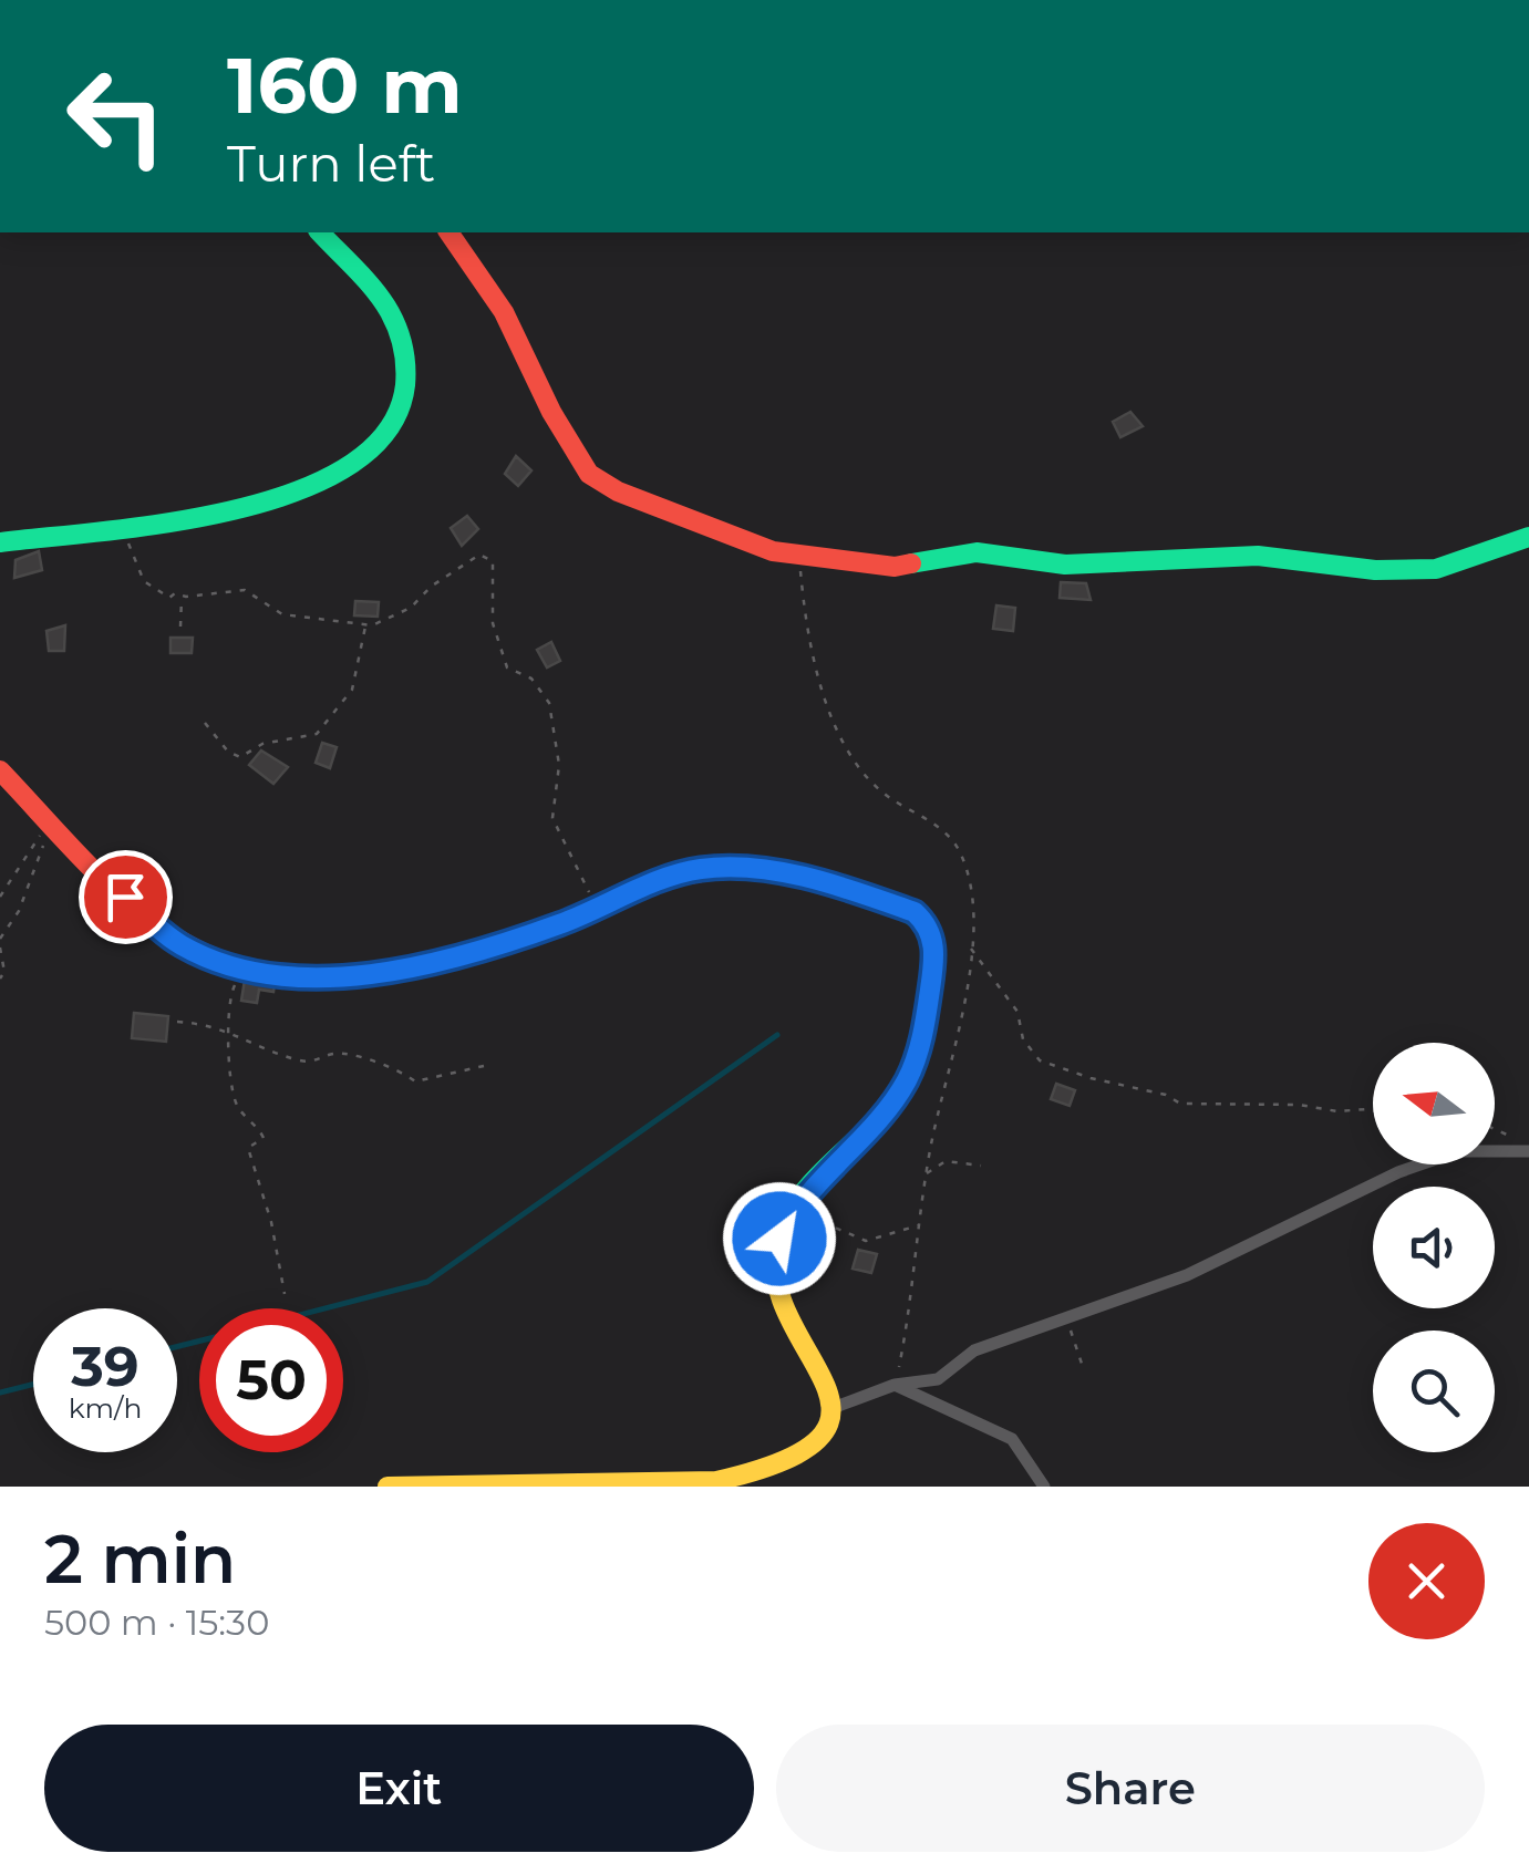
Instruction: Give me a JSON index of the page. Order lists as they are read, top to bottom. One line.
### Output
{"north":"left","page":{"turn":["160 m","Turn left"],"speed":"39 km/h","limit":"50","heading":["2 min","500 m · 15:30"],"buttons":["Exit","Share"]}}
